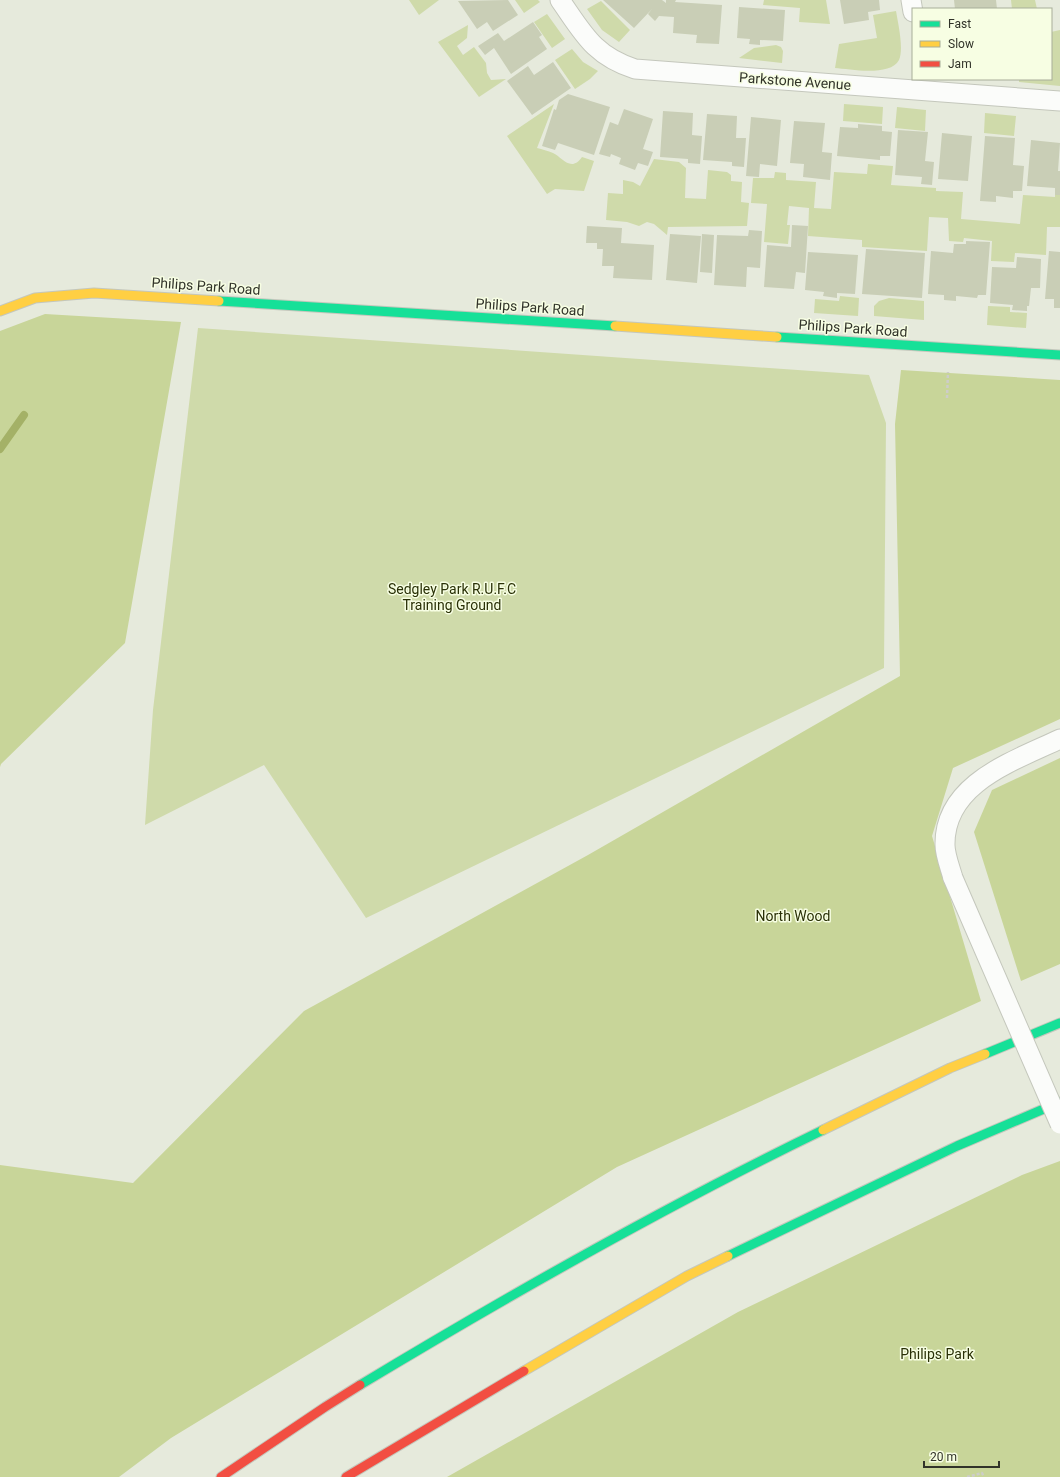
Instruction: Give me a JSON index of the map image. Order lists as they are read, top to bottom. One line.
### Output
{"streets":{"main road":["Philips Park Road"],"street":["Parkstone Avenue"]},"parks":["Sedgley Park R.U.F.C Training Ground","North Wood","Philips Park"],"legend":["Fast","Slow","Jam"],"scale_bar":"20 m"}
